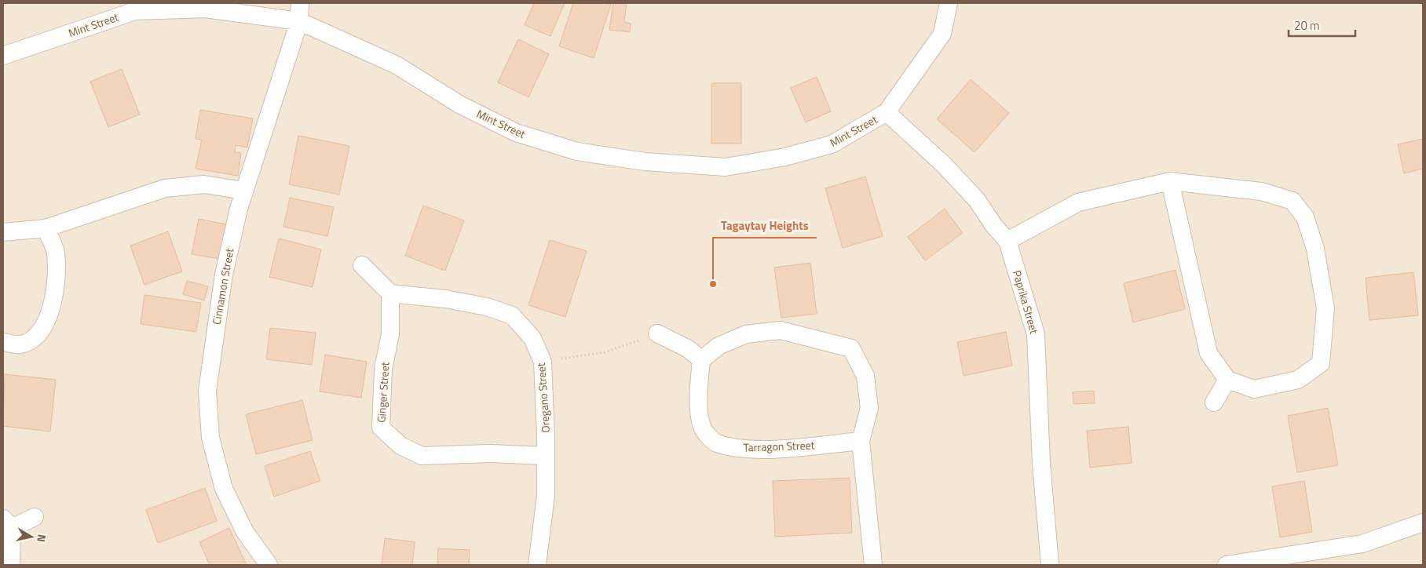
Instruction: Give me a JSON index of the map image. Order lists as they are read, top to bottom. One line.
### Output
{"streets":{"street":["Mint Street","Cinnamon Street","Paprika Street","Ginger Street","Oregano Street","Tarragon Street"]},"crossings":[["Mint Street","Cinnamon Street"],["Mint Street","Paprika Street"],["Ginger Street","Oregano Street"]],"places":["Tagaytay Heights"],"scale_bar":"20 m","north":"right"}
